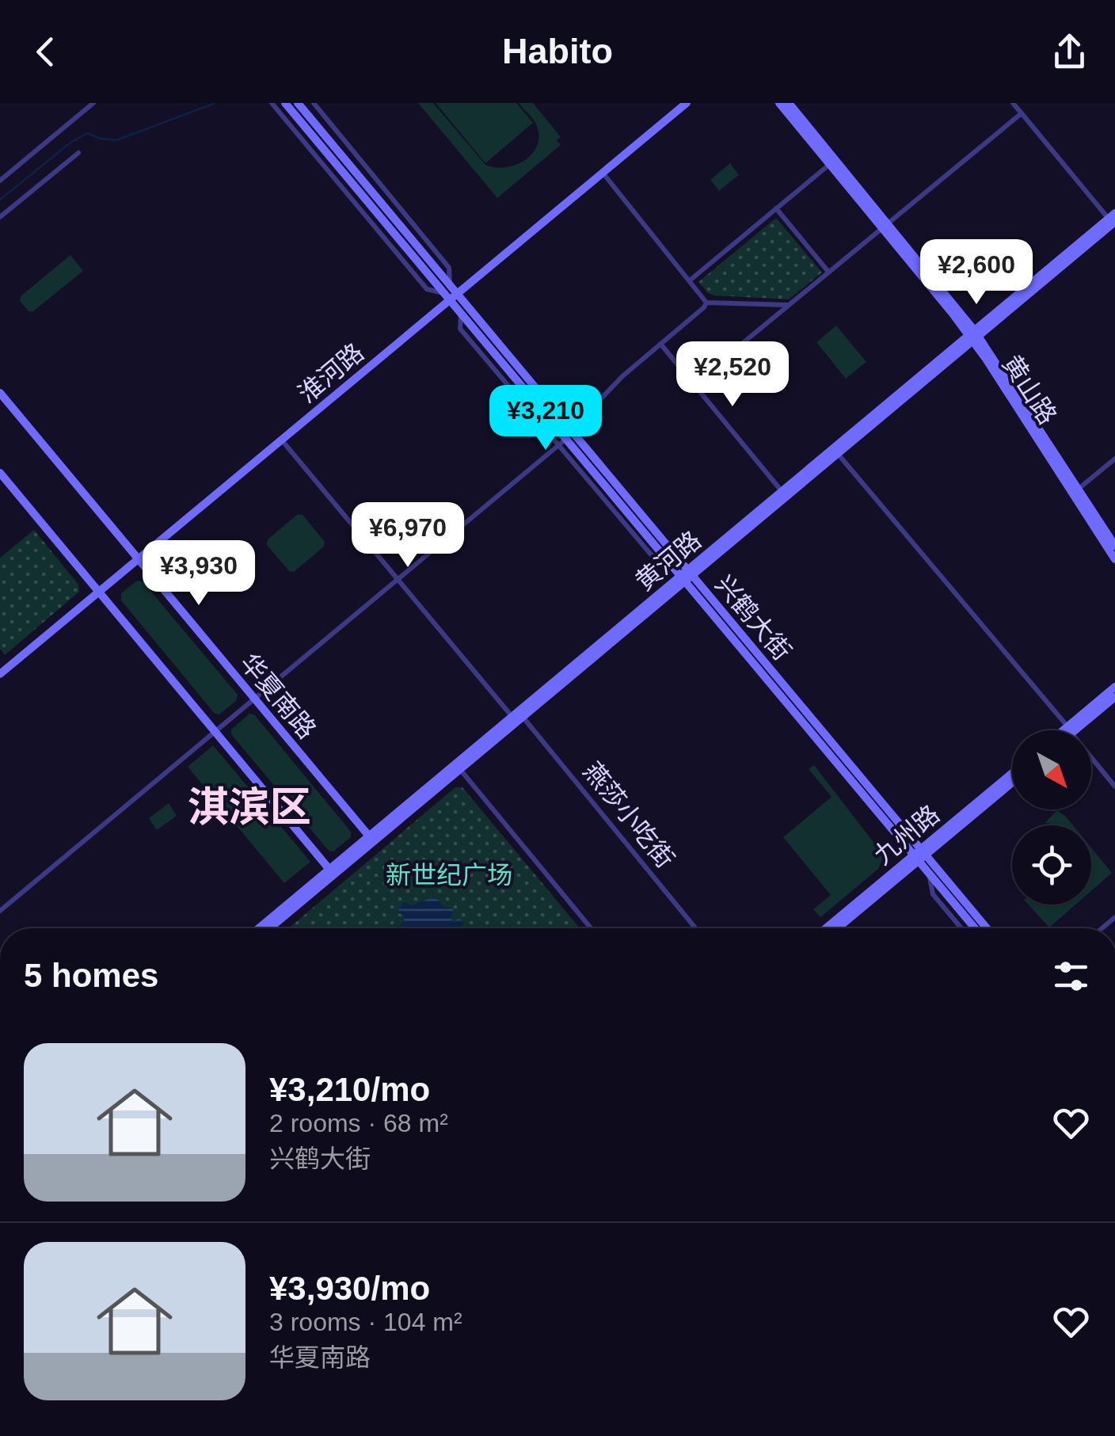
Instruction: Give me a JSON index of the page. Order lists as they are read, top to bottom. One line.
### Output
{"streets":{"street":["淮河路","黄山路","黄河路","兴鹤大街","华夏南路","燕莎小吃街","九州路"]},"crossings":[["淮河路","兴鹤大街"],["淮河路","华夏南路"],["黄山路","黄河路"],["黄河路","兴鹤大街"],["黄河路","华夏南路"],["黄河路","燕莎小吃街"],["兴鹤大街","九州路"]],"districts":["淇滨区"],"parks":["新世纪广场"],"north":"bottom right","page":{"header":"Habito","price":["¥2,600","¥2,520","¥3,210","¥6,970","¥3,930"],"heading":"5 homes","list":[{"name":"¥3,210/mo","note":"2 rooms · 68 m² · 兴鹤大街"},{"name":"¥3,930/mo","note":"3 rooms · 104 m² · 华夏南路"}]}}
